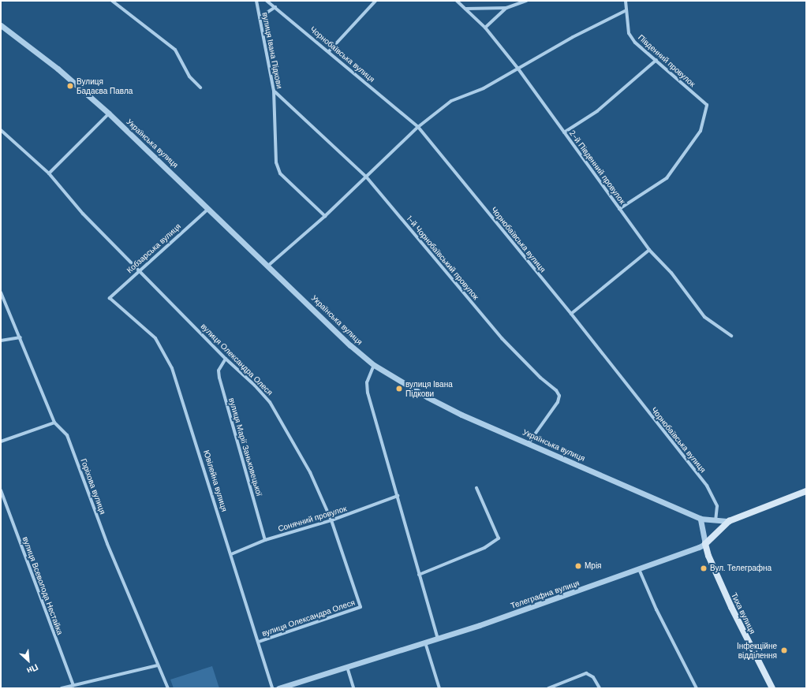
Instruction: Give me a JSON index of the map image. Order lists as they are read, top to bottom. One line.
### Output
{"streets":{"main road":["Телеграфна вулиця","Тиха вулиця"],"street":["вулиця Івана Підкови","Чорнобаївська вулиця","Південний провулок","Українська вулиця","2-й Південний провулок","Кобзарська вулиця","1-й Чорнобаївський провулок","вулиця Олександра Олеся","вулиця Марії Заньковецької","Ювілейна вулиця","Горіхова вулиця","Сонячний провулок","вулиця Всеволода Нестайка"]},"crossings":[["вулиця Івана Підкови","1-й Чорнобаївський провулок"],["Чорнобаївська вулиця","Українська вулиця"],["Південний провулок","2-й Південний провулок"],["Українська вулиця","Кобзарська вулиця"],["Українська вулиця","1-й Чорнобаївський провулок"],["Українська вулиця","Телеграфна вулиця"],["Кобзарська вулиця","вулиця Олександра Олеся"],["Кобзарська вулиця","Ювілейна вулиця"],["вулиця Олександра Олеся","вулиця Марії Заньковецької"],["вулиця Олександра Олеся","Ювілейна вулиця"],["вулиця Олександра Олеся","Сонячний провулок"],["вулиця Марії Заньковецької","Сонячний провулок"],["Ювілейна вулиця","Сонячний провулок"],["Телеграфна вулиця","Тиха вулиця"]],"places":["Вулиця Бадаєва Павла","вулиця Івана Підкови","Мрія","Вул. Телеграфна","Інфекційне відділення"],"north":"bottom right"}
